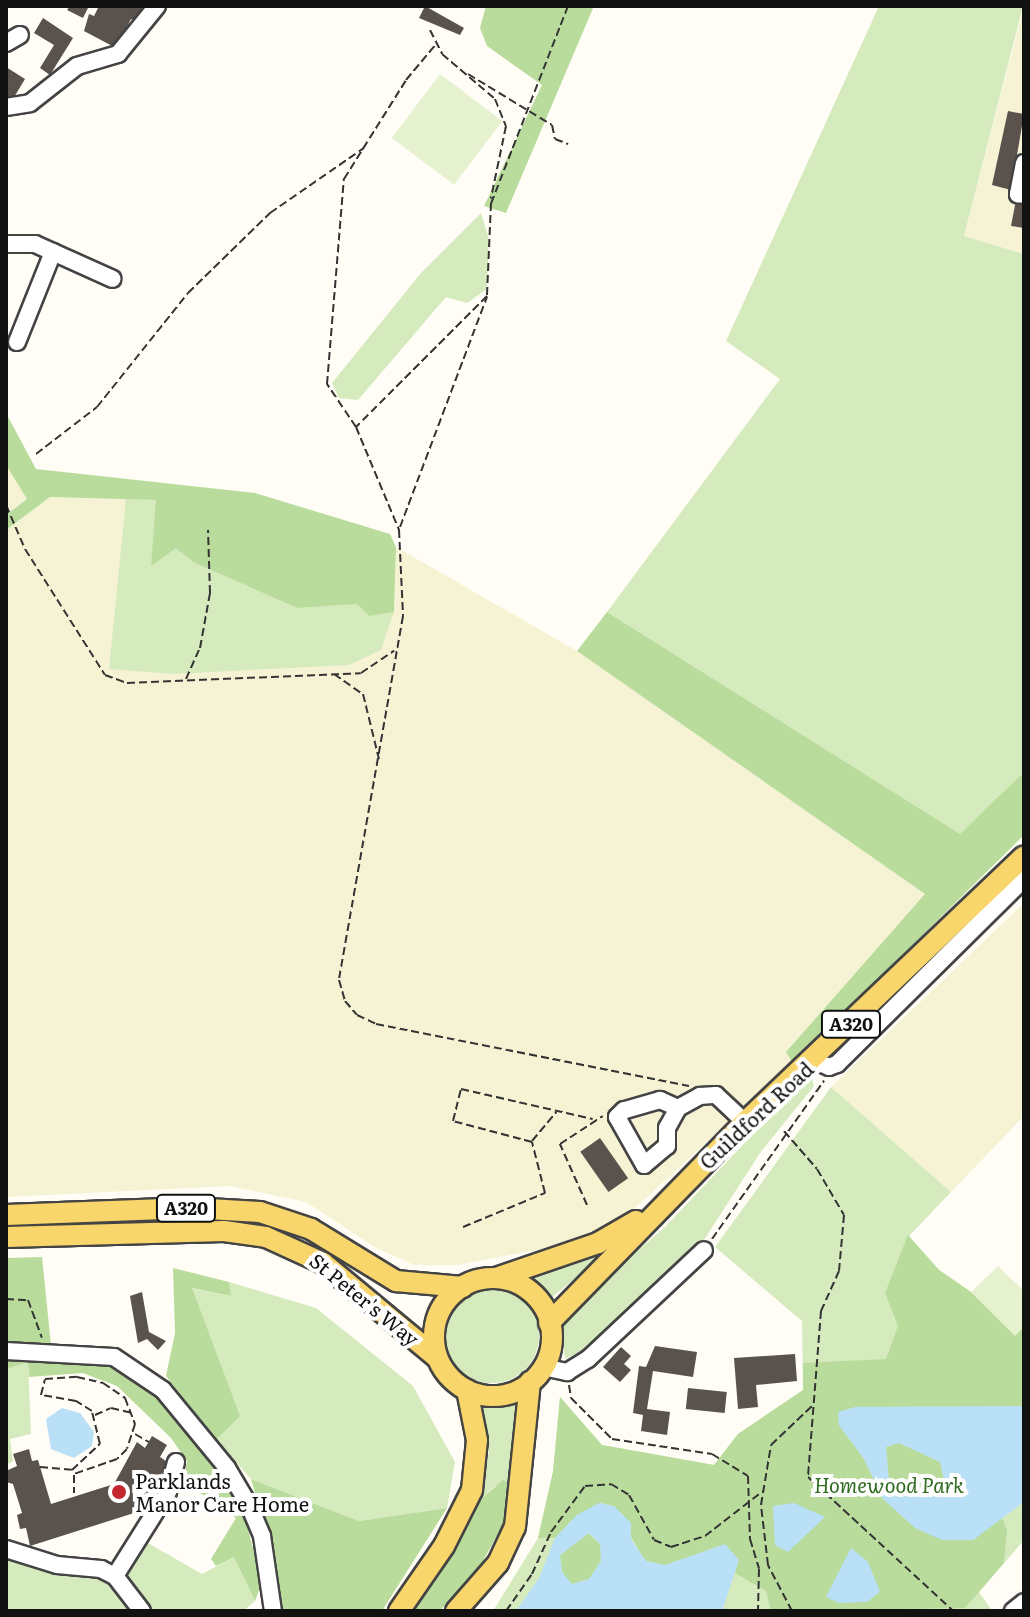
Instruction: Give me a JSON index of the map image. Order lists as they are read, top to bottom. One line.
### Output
{"streets":{"main road":["A320","Guildford Road","St Peter's Way"]},"crossings":[["A320","Guildford Road"],["A320","St Peter's Way"],["Guildford Road","St Peter's Way"]],"parks":["Homewood Park"],"places":["Parklands Manor Care Home"]}
